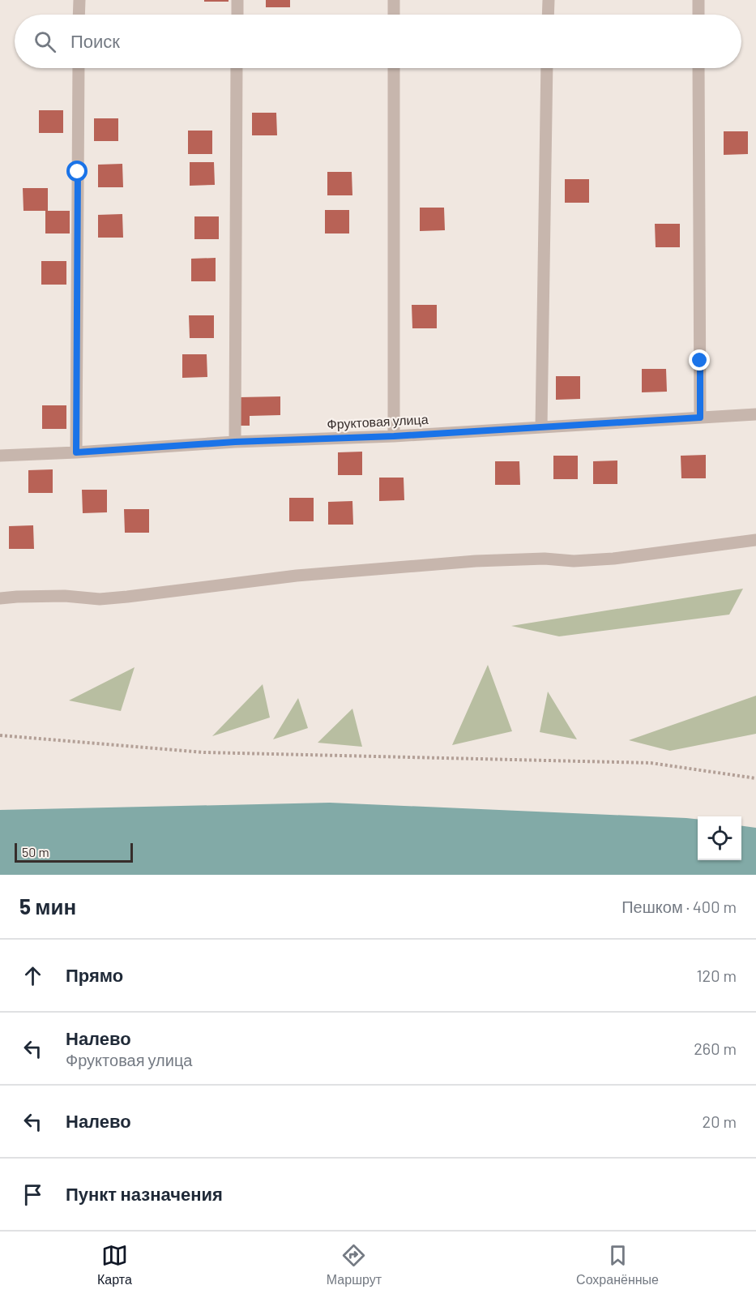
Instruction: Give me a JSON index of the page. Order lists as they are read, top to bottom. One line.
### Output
{"streets":{"street":["Фруктовая улица"]},"scale_bar":"50 m","page":{"search":"Поиск","scale":"50 m","heading":["5 мин","Пешком · 400 m"],"list":[["Прямо","120 m"],["Налево","Фруктовая улица","260 m"],["Налево","20 m"],"Пункт назначения"],"nav":["Карта","Маршрут","Сохранённые"]}}
